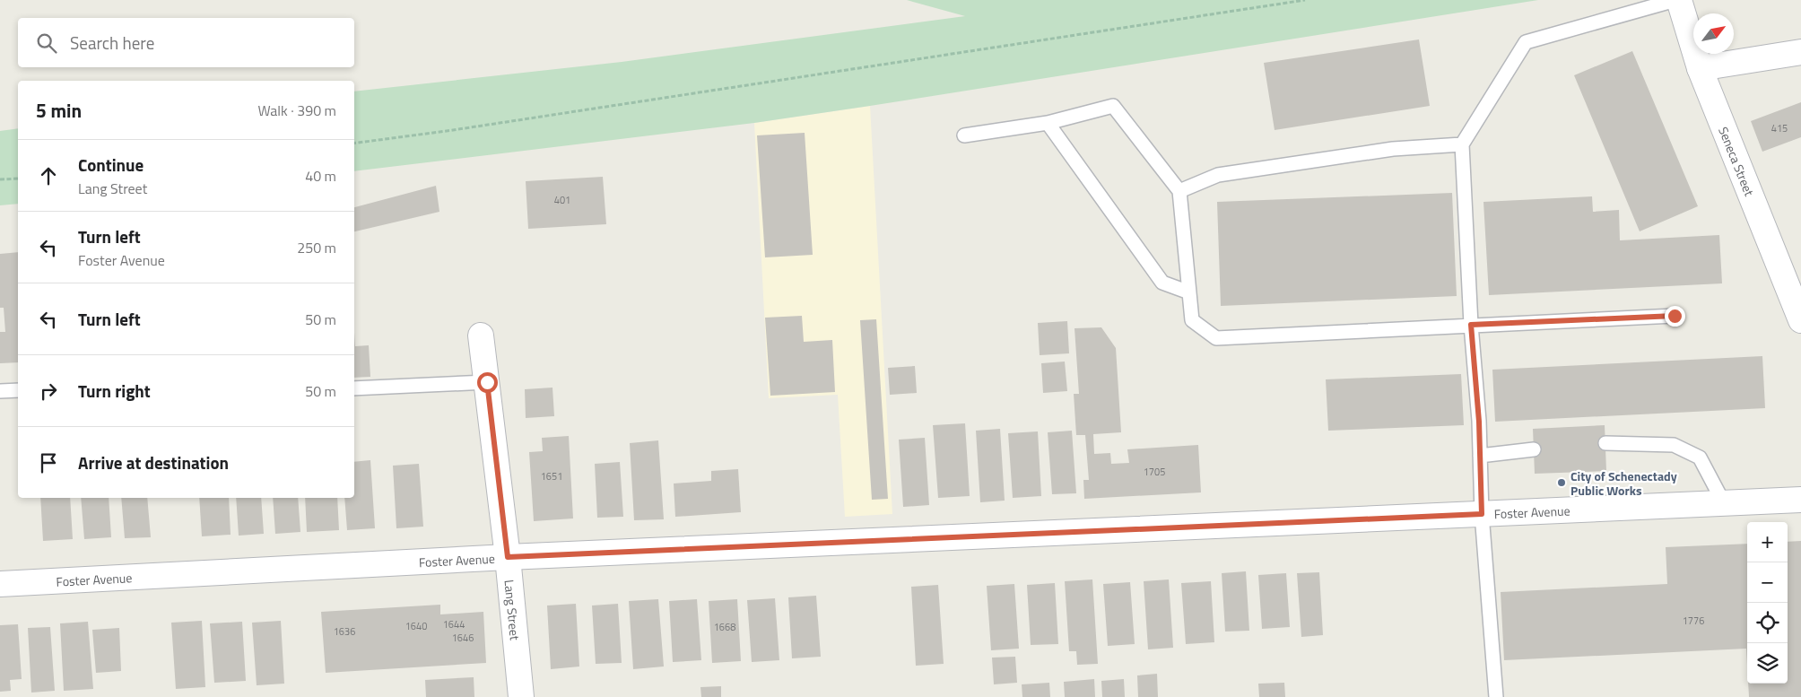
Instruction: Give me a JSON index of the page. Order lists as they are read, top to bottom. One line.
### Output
{"streets":{"street":["Seneca Street","Foster Avenue","Lang Street"]},"crossings":[["Foster Avenue","Lang Street"]],"places":["City of Schenectady Public Works"],"house_numbers":["415","401","1705","1651","1776","1644","1640","1668","1636","1646"],"north":"top right","page":{"search":"Search here","heading":["5 min","Walk · 390 m"],"list":[["Continue","Lang Street","40 m"],["Turn left","Foster Avenue","250 m"],["Turn left","50 m"],["Turn right","50 m"],"Arrive at destination"],"map_buttons":["+","−"]}}
